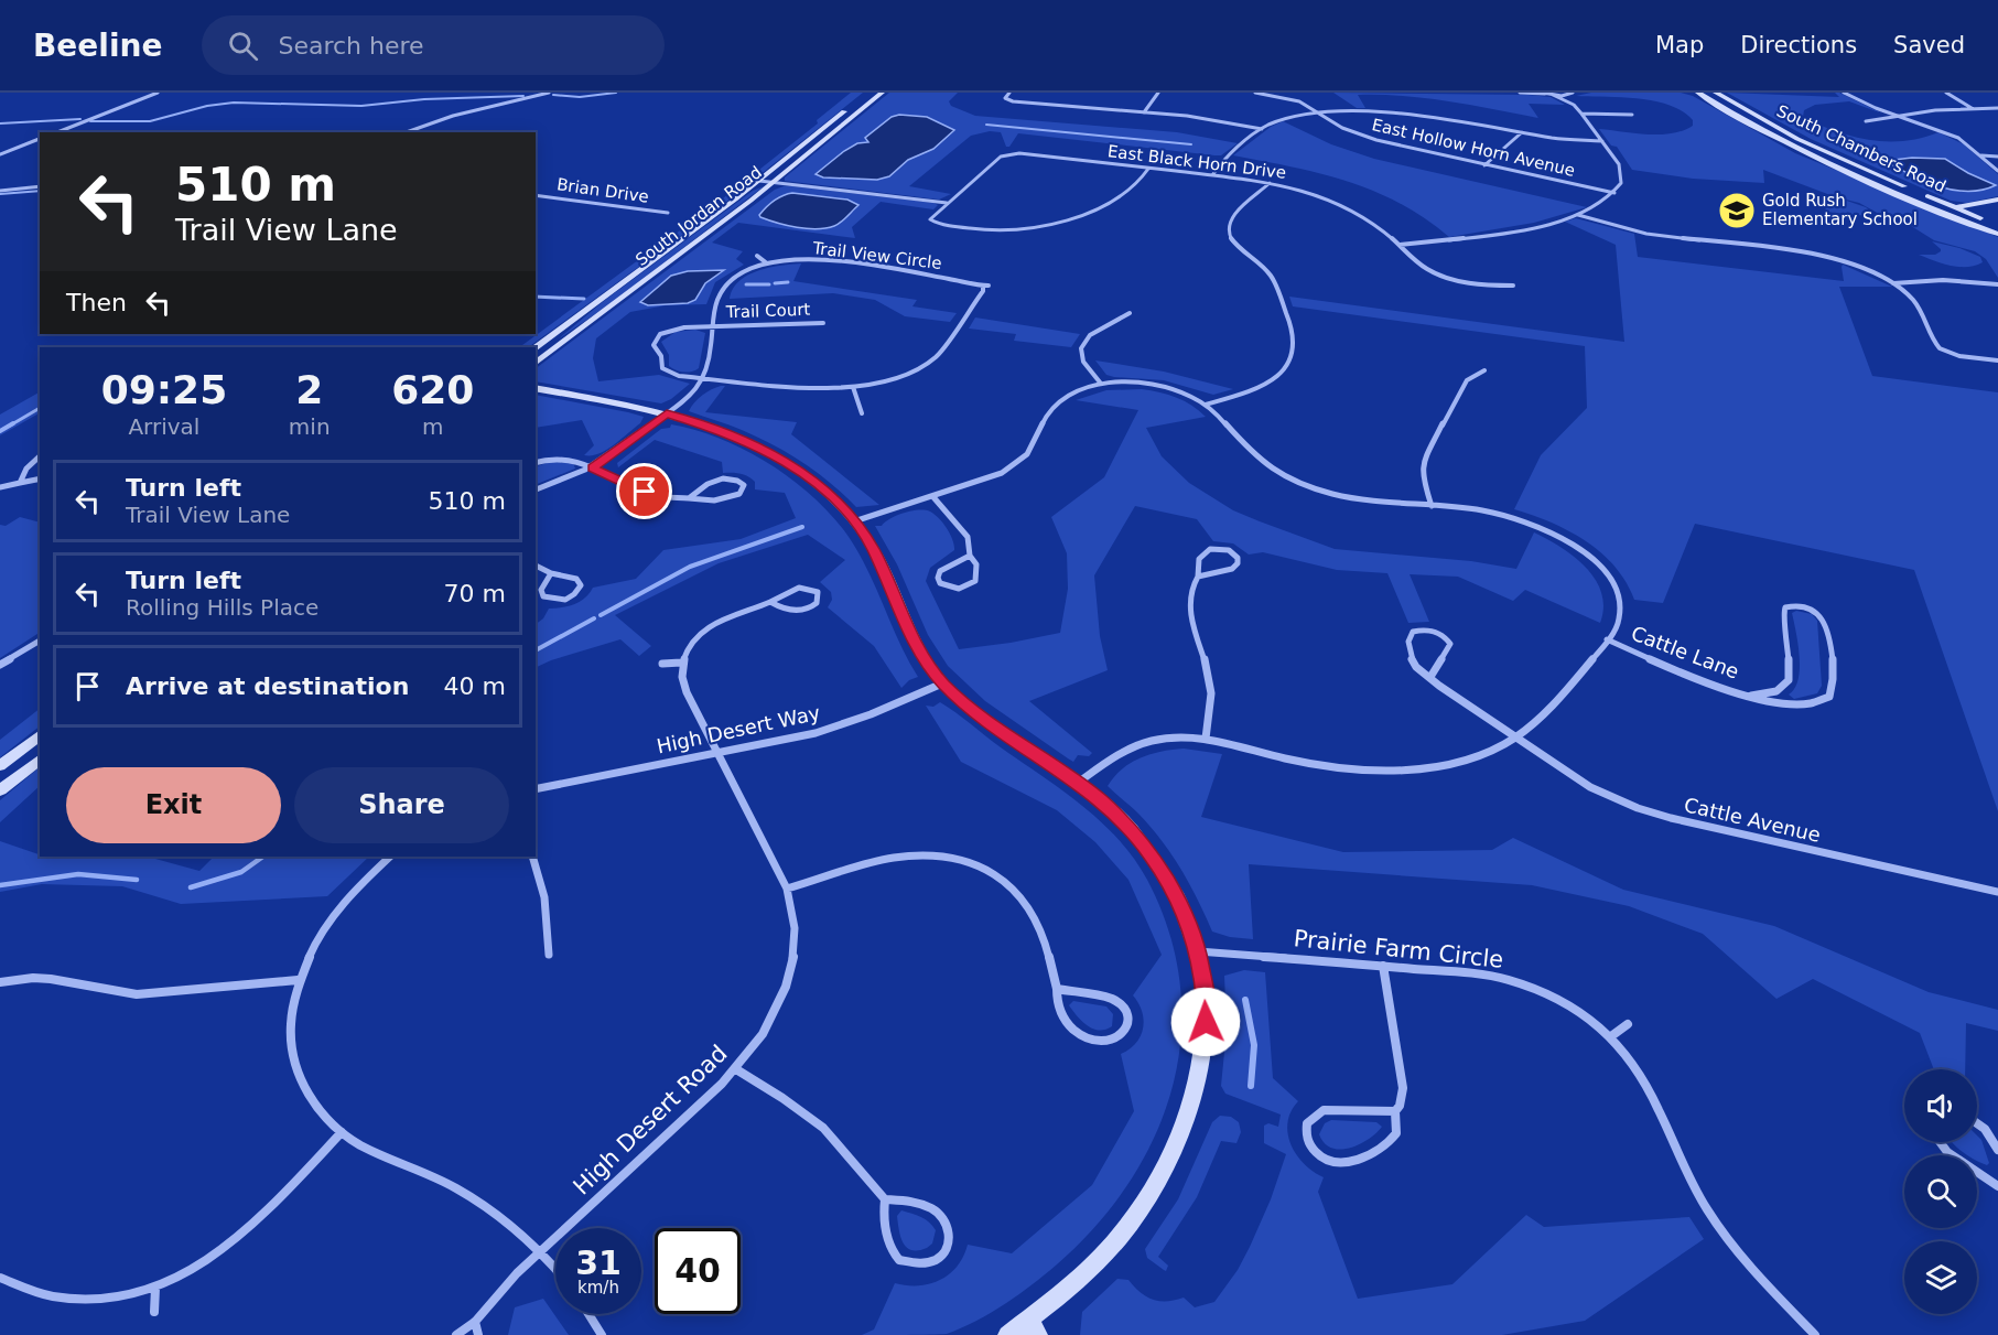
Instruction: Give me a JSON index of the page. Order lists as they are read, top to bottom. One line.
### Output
{"streets":{"main road":["South Chambers Road","South Jordan Road"],"street":["East Hollow Horn Avenue","East Black Horn Drive","Brian Drive","Trail View Circle","Trail Court","Cattle Lane","High Desert Way","Cattle Avenue","Prairie Farm Circle","High Desert Road"]},"crossings":[["Trail View Circle","Trail Court"],["High Desert Way","High Desert Road"]],"places":{"school or university":["Gold Rush Elementary School"]},"page":{"header":"Beeline","search":"Search here","nav":["Map","Directions","Saved"],"turn":["510 m","Trail View Lane"],"then":"Then","eta":["09:25","Arrival","2","min","620","m"],"list":[{"name":"Turn left","note":"Trail View Lane","value":"510 m"},{"name":"Turn left","note":"Rolling Hills Place","value":"70 m"},{"name":"Arrive at destination","value":"40 m"}],"buttons":["Exit","Share"],"speed":"31 km/h","limit":"40"}}
